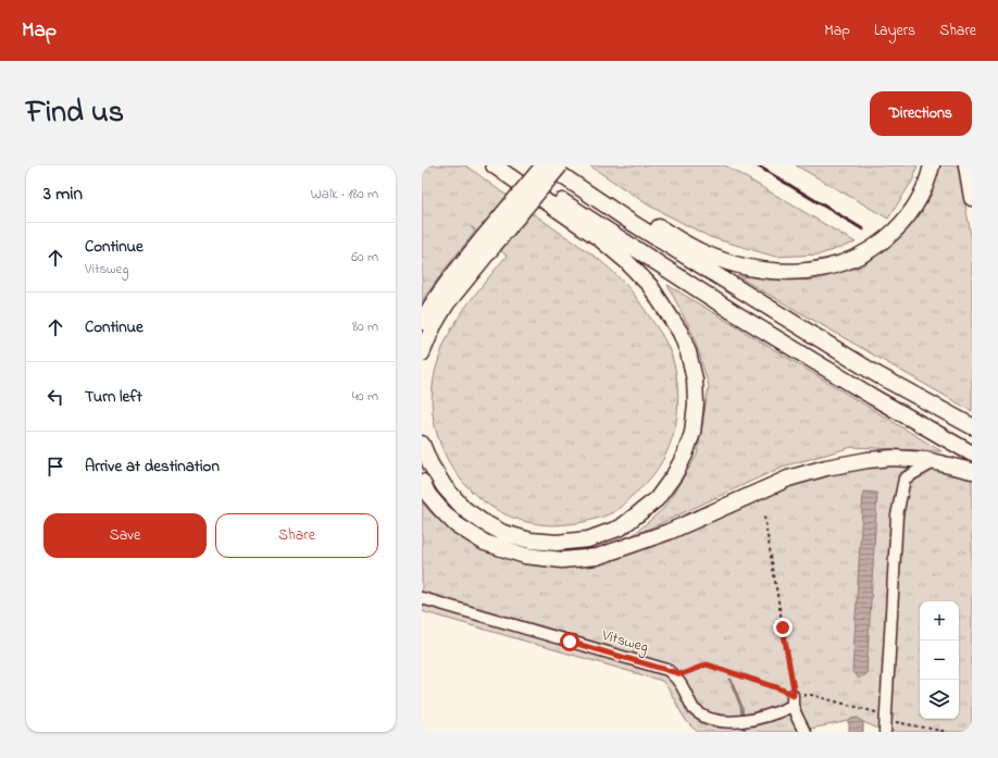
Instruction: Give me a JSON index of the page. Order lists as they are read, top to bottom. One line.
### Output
{"streets":{"street":["Vitsweg"]},"page":{"header":"Map","nav":["Map","Layers","Share"],"title":"Find us","buttons":["Directions",["Save","Share"]],"heading":["3 min","Walk · 180 m"],"list":[["Continue","Vitsweg","60 m"],["Continue","80 m"],["Turn left","40 m"],"Arrive at destination"],"map_buttons":["+","−"]}}
